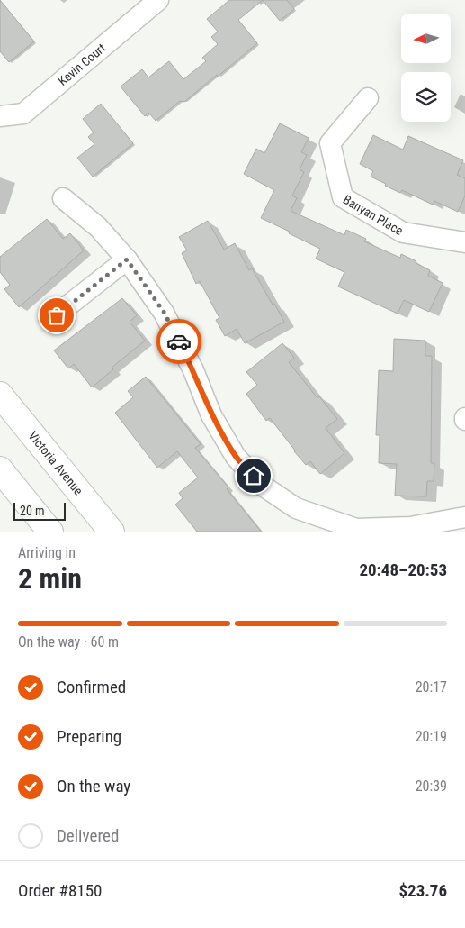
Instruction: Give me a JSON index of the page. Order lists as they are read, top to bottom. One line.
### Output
{"streets":{"main road":["Victoria Avenue"],"street":["Kevin Court","Banyan Place"]},"scale_bar":"20 m","north":"left","page":{"scale":"20 m","heading":["2 min","Arriving in","20:48–20:53"],"panel":["Order #8150","$23.76"],"bar":"On the way · 60 m","list":[["Confirmed","20:17"],["Preparing","20:19"],["On the way","20:39"],"Delivered"]}}
